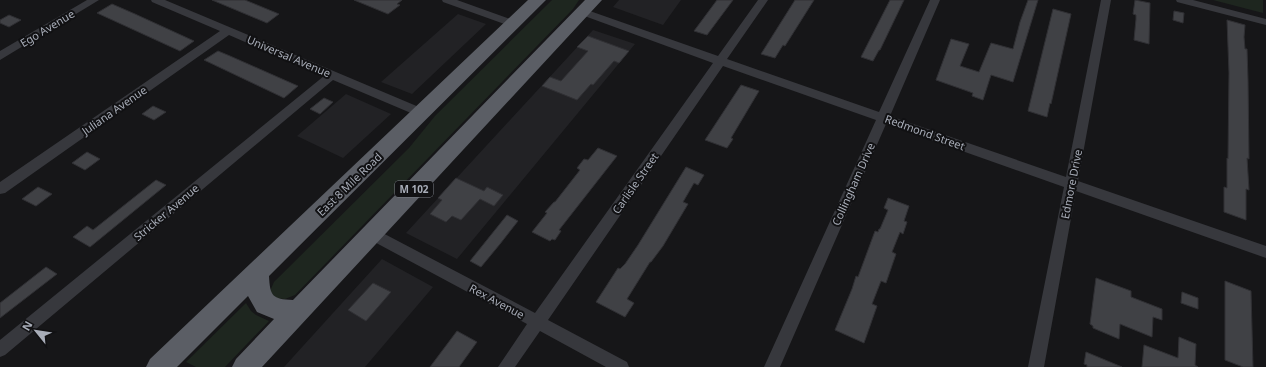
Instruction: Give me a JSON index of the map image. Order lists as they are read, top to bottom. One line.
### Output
{"streets":{"highway":["East 8 Mile Road","M 102"],"street":["Ego Avenue","Universal Avenue","Juliana Avenue","Redmond Street","Carlisle Street","Collingham Drive","Edmore Drive","Stricker Avenue","Rex Avenue"]},"crossings":[["Universal Avenue","Juliana Avenue"],["Universal Avenue","East 8 Mile Road"],["Universal Avenue","Stricker Avenue"],["Redmond Street","Carlisle Street"],["Redmond Street","Collingham Drive"],["Redmond Street","Edmore Drive"],["Redmond Street","M 102"],["Carlisle Street","Rex Avenue"],["M 102","Rex Avenue"]],"north":"top left"}
